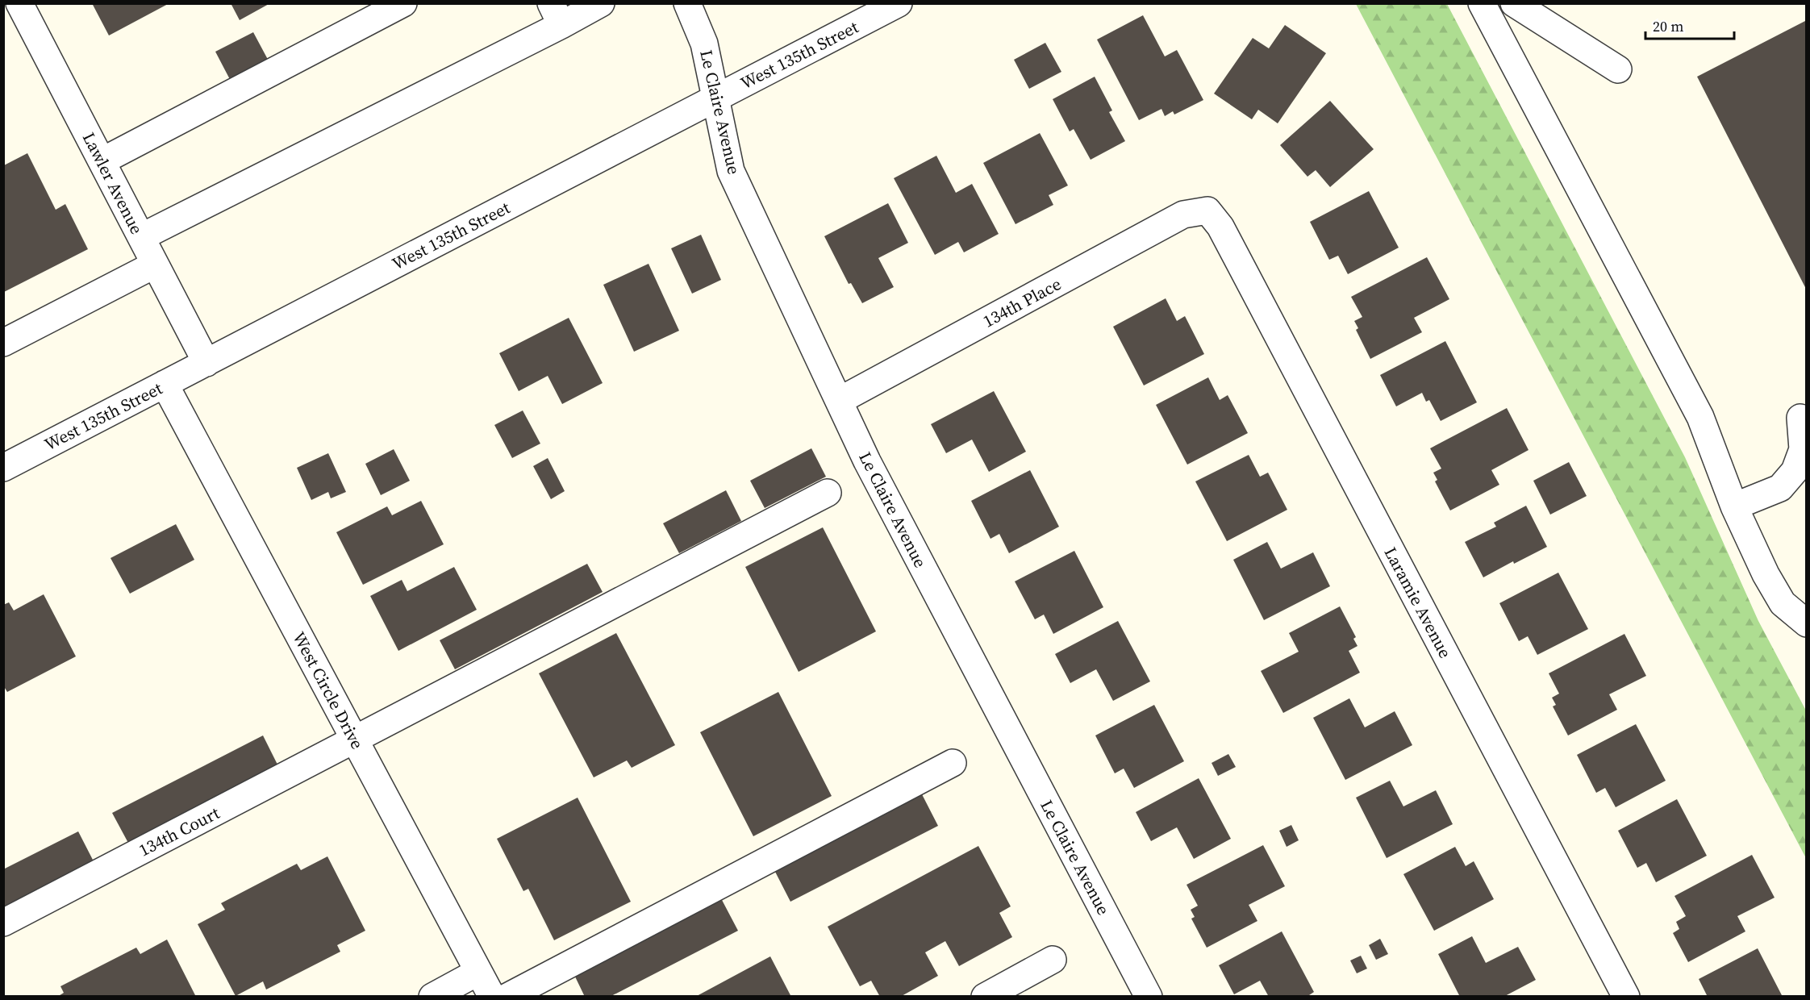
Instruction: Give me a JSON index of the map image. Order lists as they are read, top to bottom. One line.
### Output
{"streets":{"street":["West 135th Street","Le Claire Avenue","Lawler Avenue","134th Place","Laramie Avenue","West Circle Drive","134th Court"]},"crossings":[["West 135th Street","Le Claire Avenue"],["West 135th Street","Lawler Avenue"],["West 135th Street","West Circle Drive"],["Le Claire Avenue","134th Place"],["134th Place","Laramie Avenue"],["West Circle Drive","134th Court"]],"scale_bar":"20 m"}
